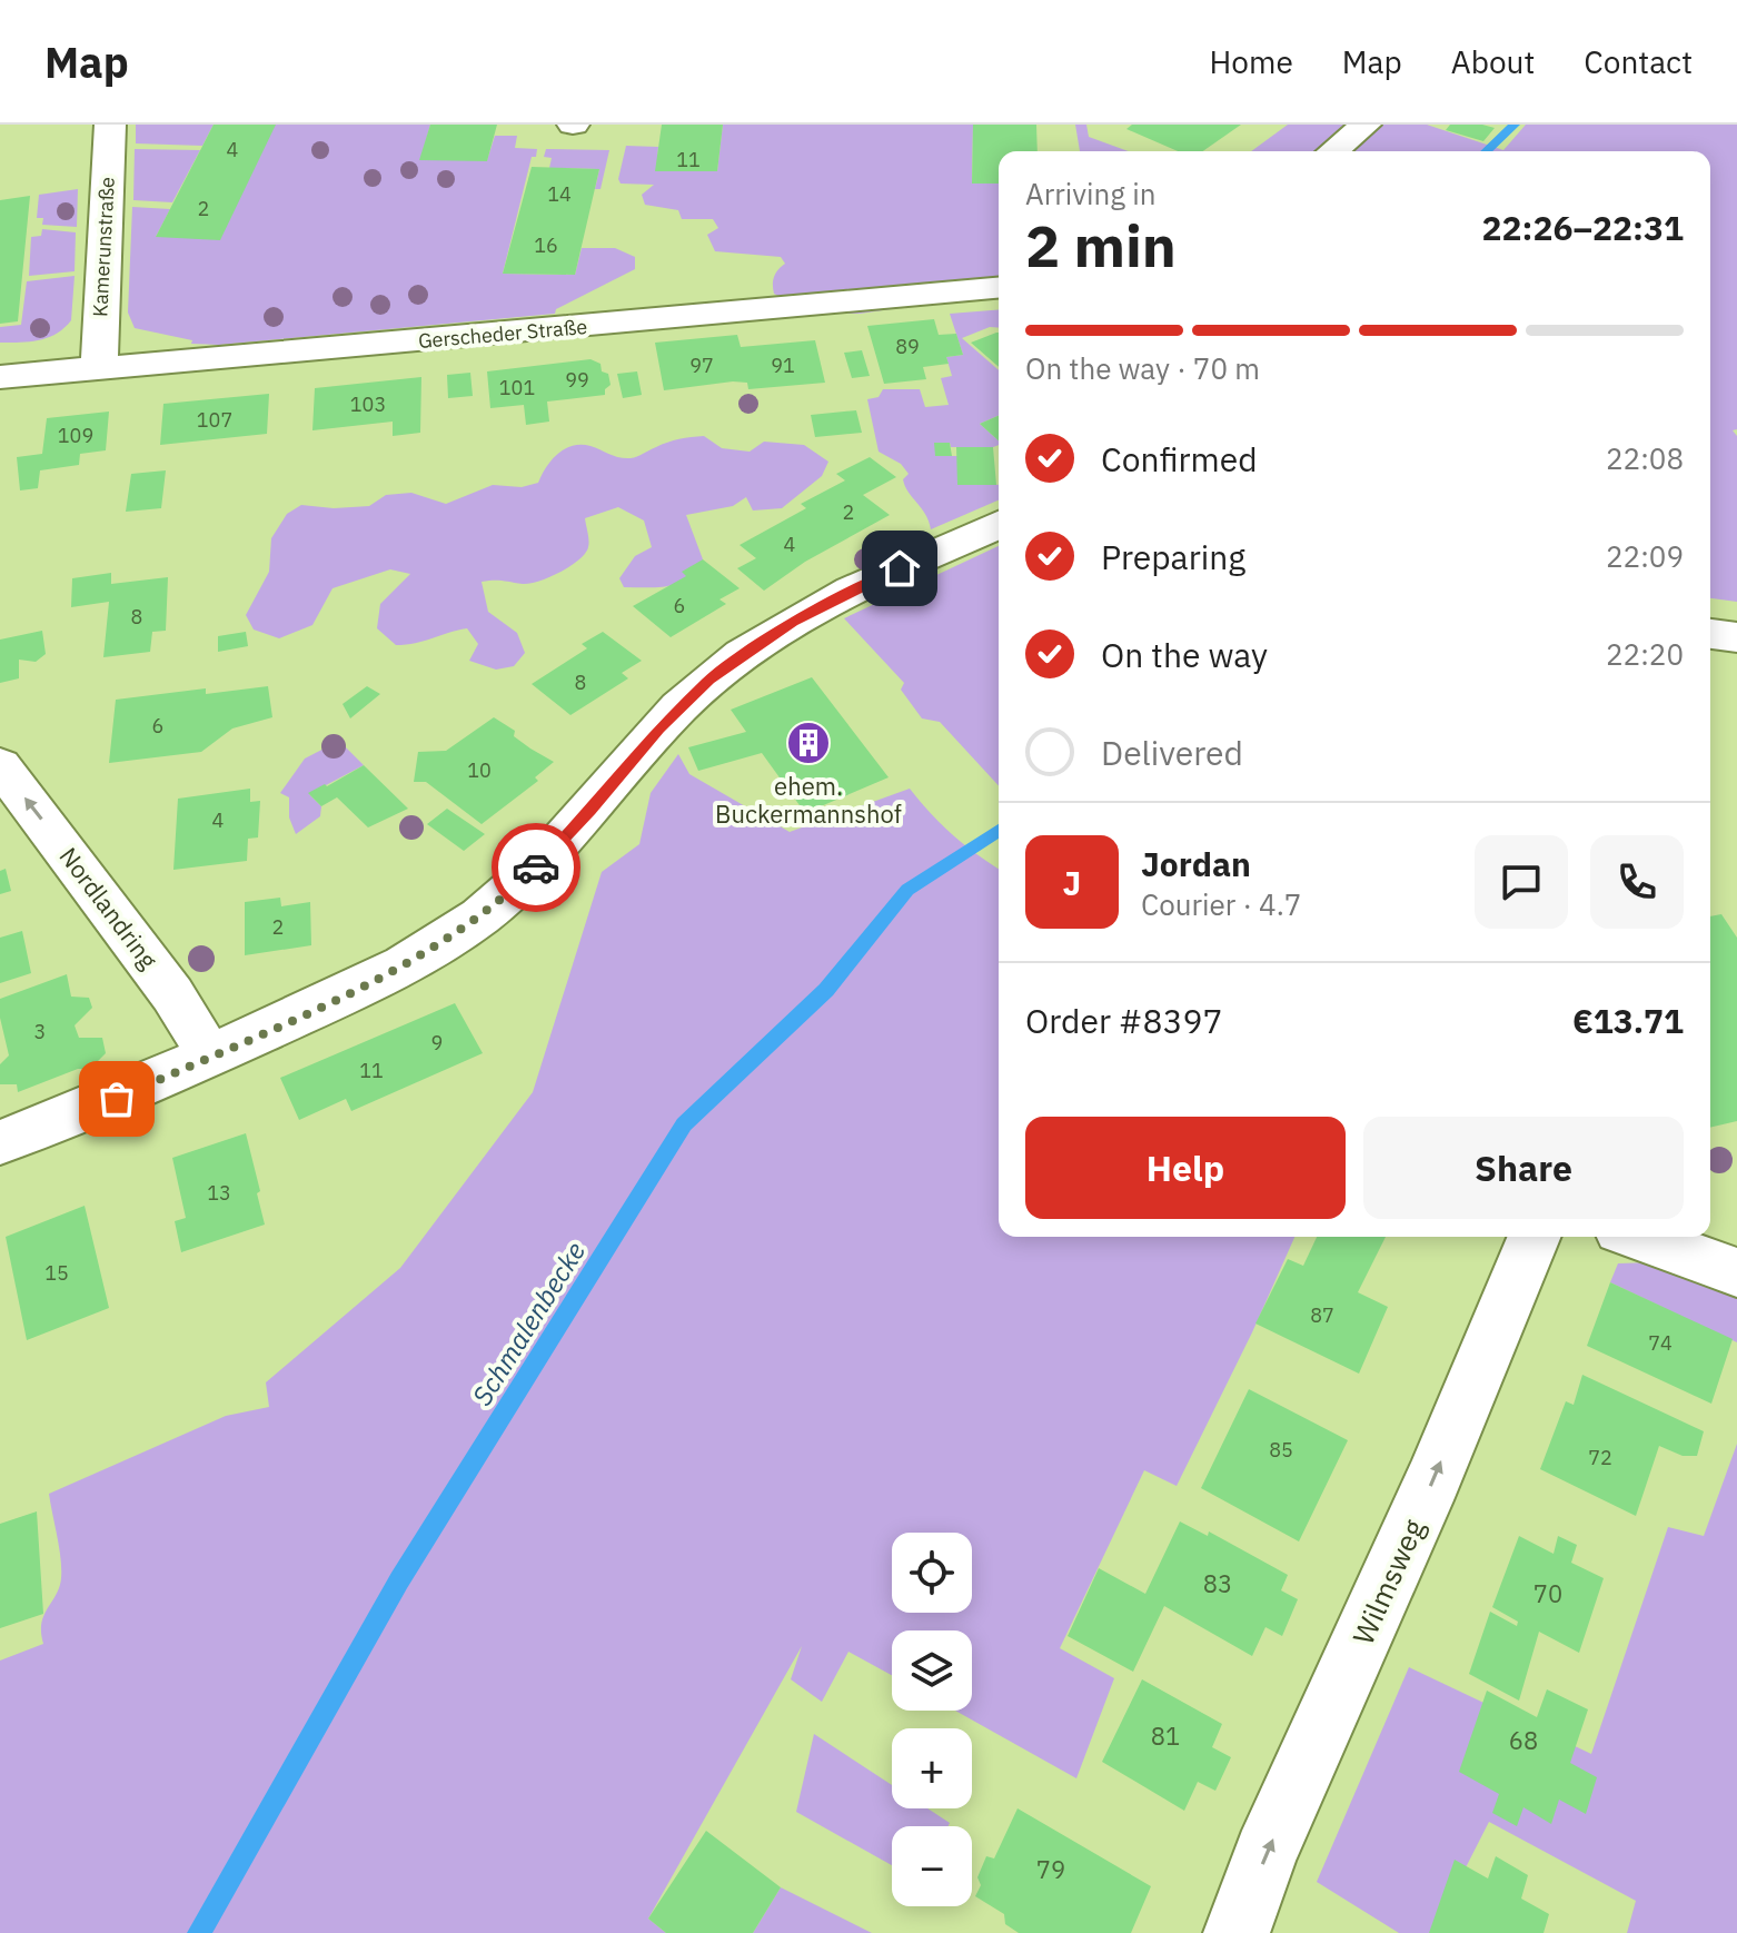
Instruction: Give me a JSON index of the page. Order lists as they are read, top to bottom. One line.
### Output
{"streets":{"street":["Kamerunstraße","Gerscheder Straße","Nordlandring","Wilmsweg"]},"crossings":[["Kamerunstraße","Gerscheder Straße"]],"one_way":["Nordlandring","Wilmsweg"],"water":["Schmalenbecke"],"places":{"building":["ehem. Buckermannshof"]},"house_numbers":["4","11","14","2","16","89","97","91","99","101","103","107","109","2","4","6","8","8","6","10","4","2","3","9","11","13","15","87","74","85","72","83","70","81","68","79"],"page":{"header":"Map","nav":["Home","Map","About","Contact"],"heading":["2 min","Arriving in","22:26–22:31"],"panel":["Jordan","Courier · 4.7","Order #8397","€13.71"],"bar":"On the way · 70 m","list":[["Confirmed","22:08"],["Preparing","22:09"],["On the way","22:20"],"Delivered"],"round":"J","buttons":["Help","Share"],"map_buttons":["+","−"]}}
